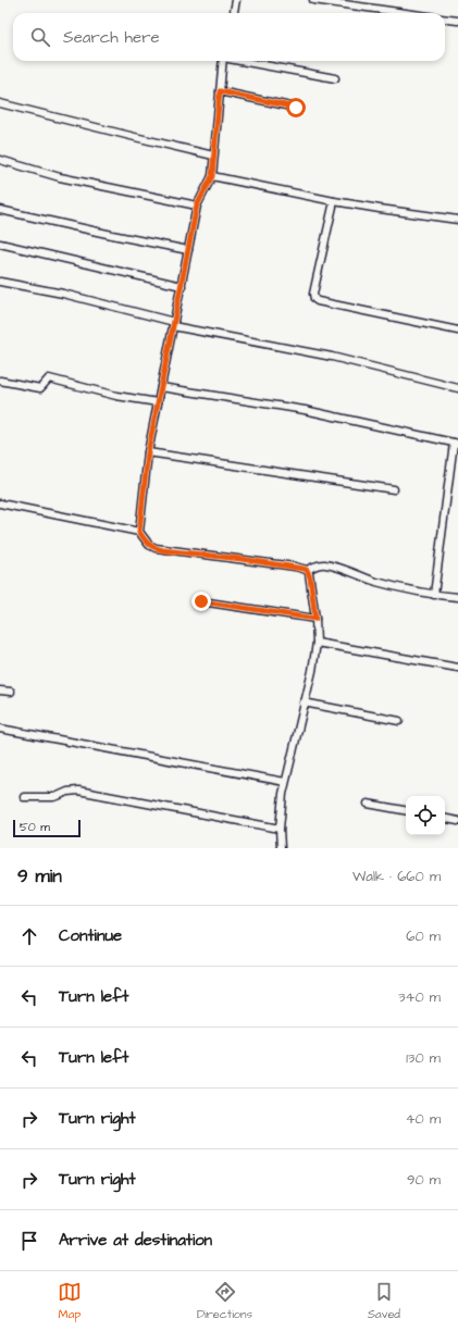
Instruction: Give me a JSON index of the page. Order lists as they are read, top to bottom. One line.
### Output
{"scale_bar":"50 m","page":{"search":"Search here","scale":"50 m","heading":["9 min","Walk · 660 m"],"list":[["Continue","60 m"],["Turn left","340 m"],["Turn left","130 m"],["Turn right","40 m"],["Turn right","90 m"],"Arrive at destination"],"nav":["Map","Directions","Saved"]}}
